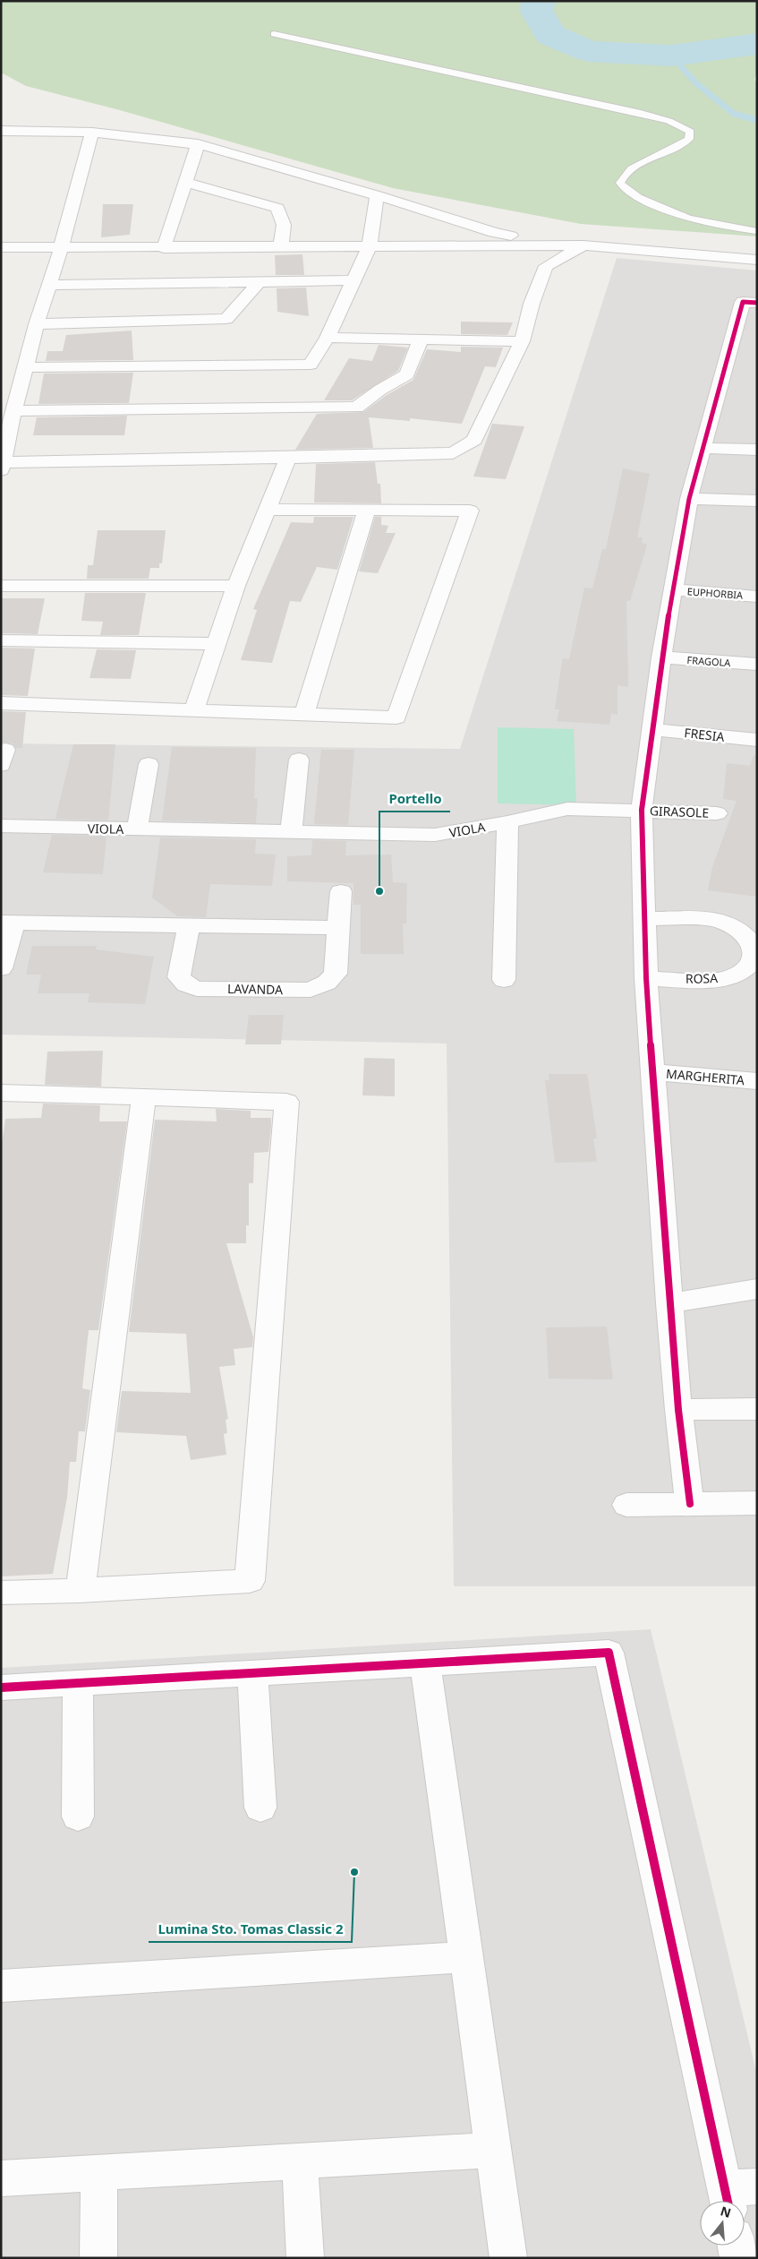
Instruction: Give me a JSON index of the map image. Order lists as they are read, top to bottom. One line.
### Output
{"streets":{"street":["EUPHORBIA","FRAGOLA","FRESIA","GIRASOLE","VIOLA","ROSA","LAVANDA","MARGHERITA"]},"crossings":[["GIRASOLE","VIOLA"]],"places":["Portello","Lumina Sto. Tomas Classic 2"],"north":"top"}
